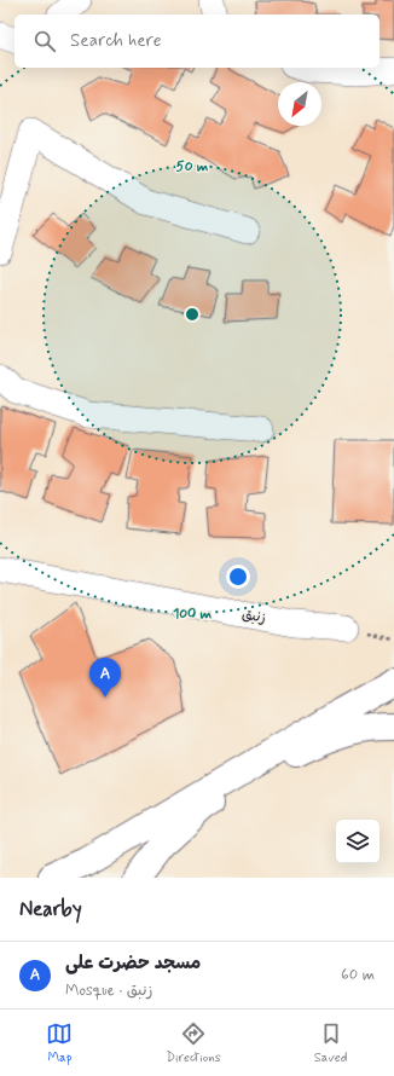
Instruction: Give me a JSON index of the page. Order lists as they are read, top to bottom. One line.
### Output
{"streets":{"street":["زنبق"]},"north":"bottom left","page":{"search":"Search here","pins":"A","heading":"Nearby","list":[{"mark":"A","name":"مسجد حضرت علی","note":"Mosque · زنبق","value":"60 m"}],"nav":["Map","Directions","Saved"]},"rings":["50 m","100 m"]}
